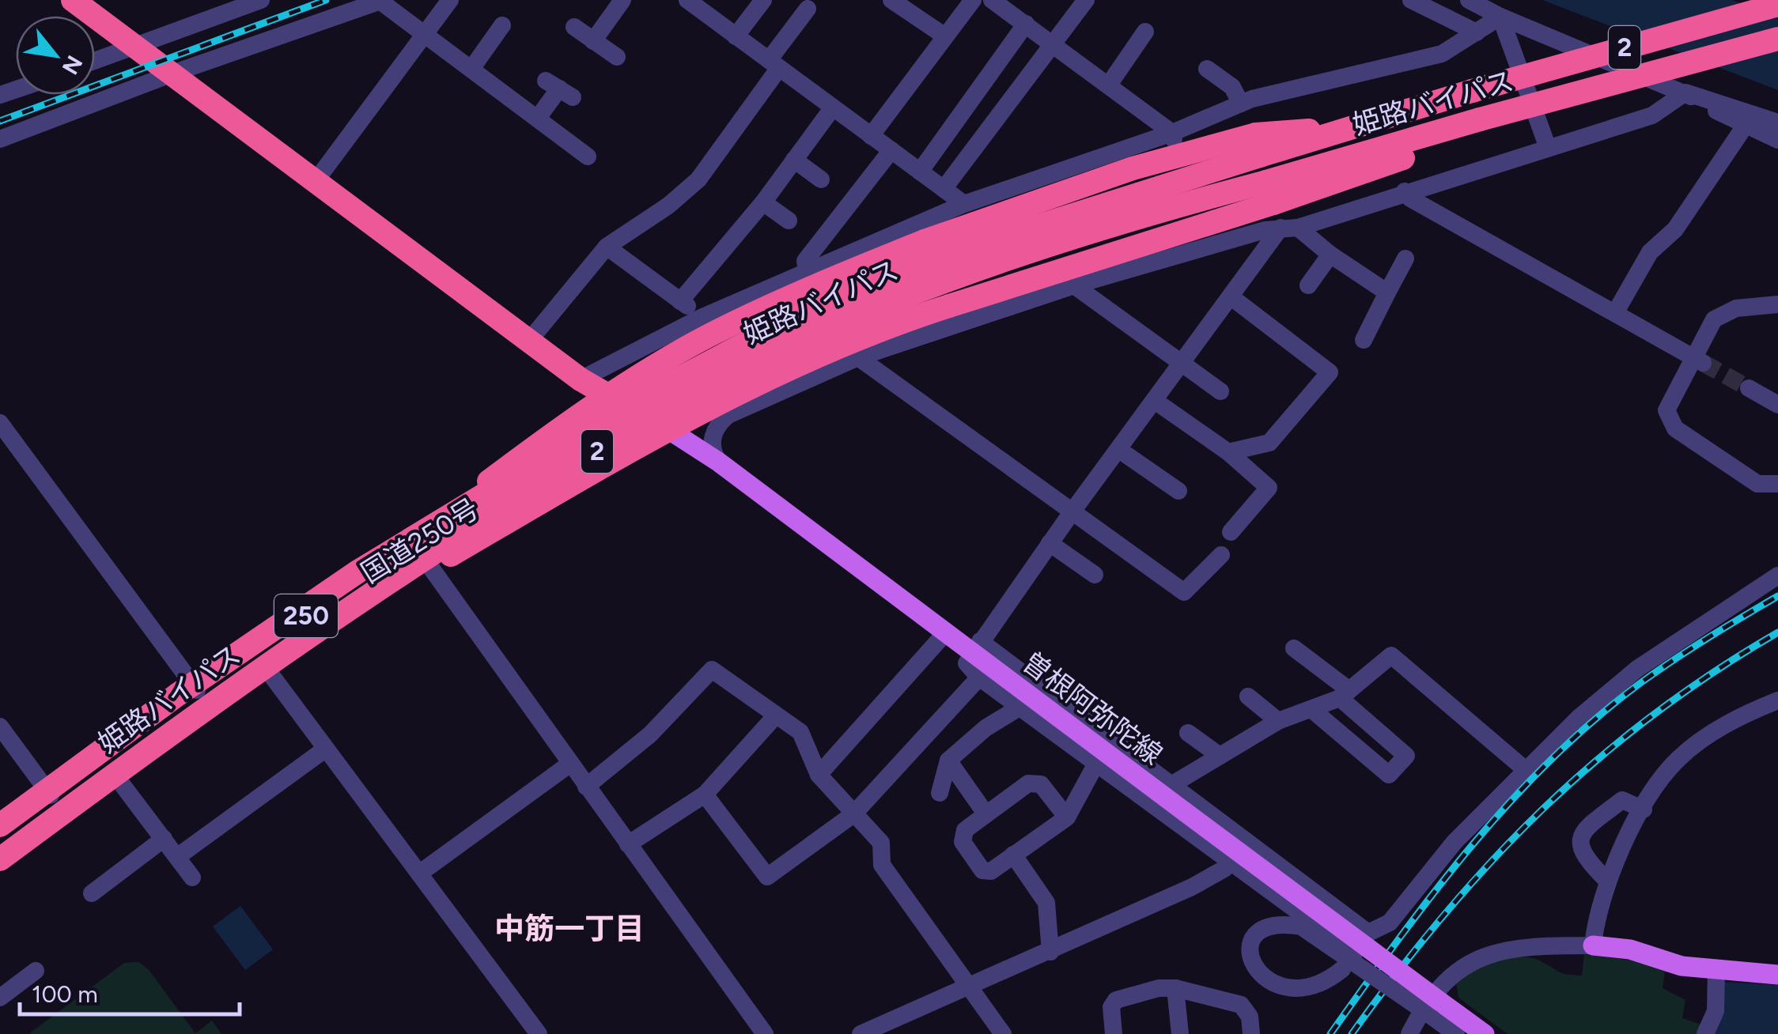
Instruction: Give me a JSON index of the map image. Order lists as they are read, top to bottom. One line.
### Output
{"streets":{"highway":["2","姫路バイパス","国道250号","250"],"main road":["曽根阿弥陀線"]},"crossings":[["2","姫路バイパス"],["2","国道250号"],["姫路バイパス","国道250号"],["国道250号","曽根阿弥陀線"]],"districts":["中筋一丁目"],"scale_bar":"100 m","north":"bottom right"}
